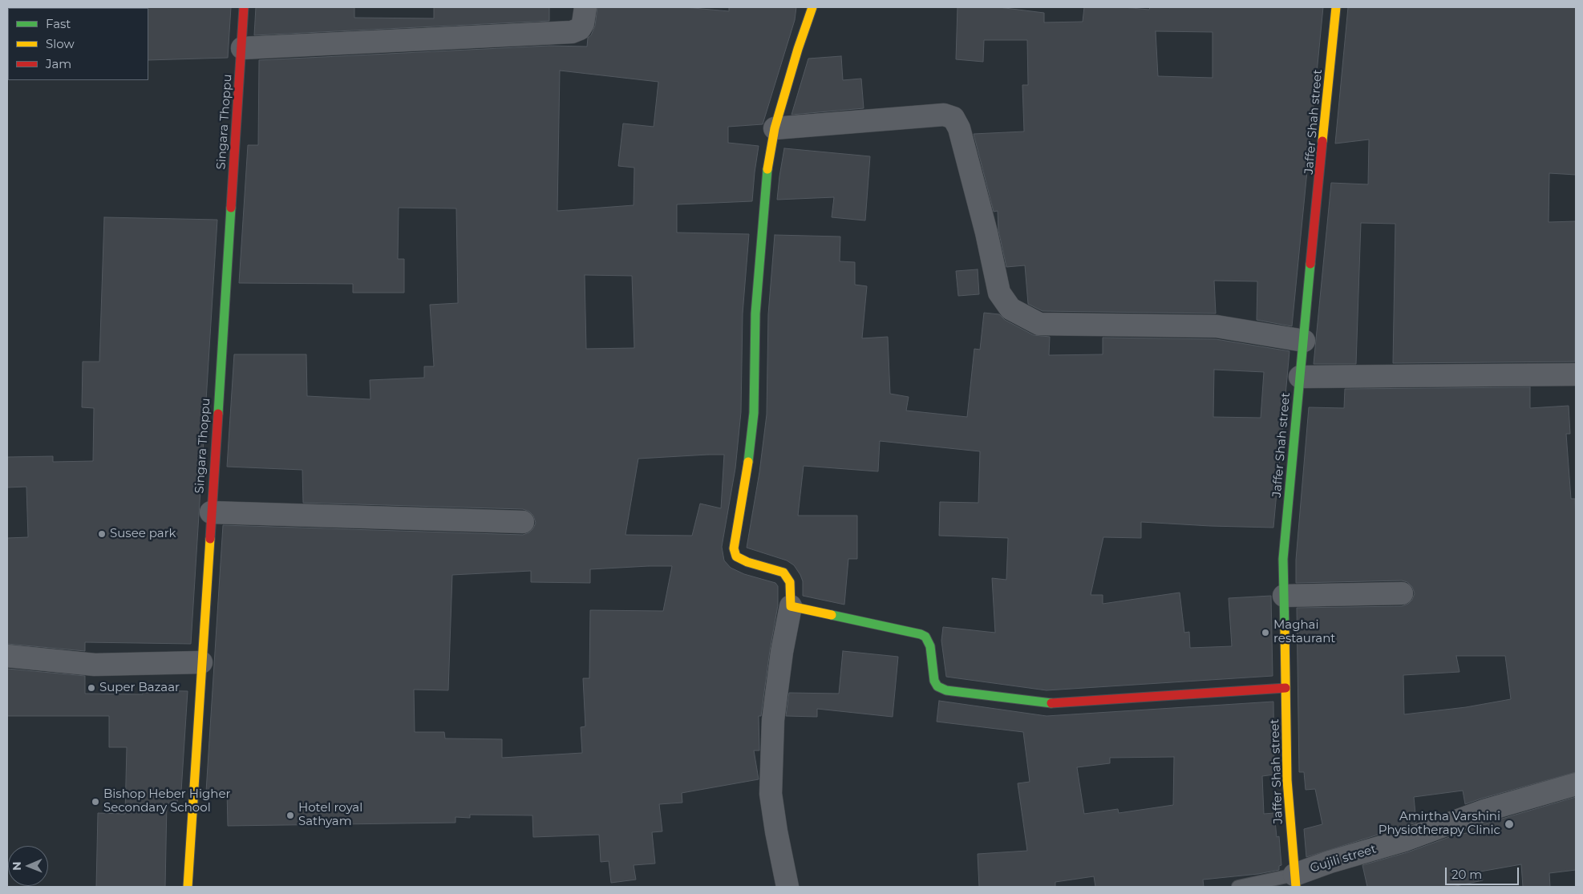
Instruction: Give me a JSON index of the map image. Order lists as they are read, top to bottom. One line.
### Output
{"streets":{"street":["Singara Thoppu","Jaffer Shah street","Gujili street"]},"crossings":[["Jaffer Shah street","Gujili street"]],"places":["Susee park","Maghai restaurant","Super Bazaar","Bishop Heber Higher Secondary School","Hotel royal Sathyam","Amirtha Varshini Physiotherapy Clinic"],"legend":["Fast","Slow","Jam"],"scale_bar":"20 m","north":"left"}
